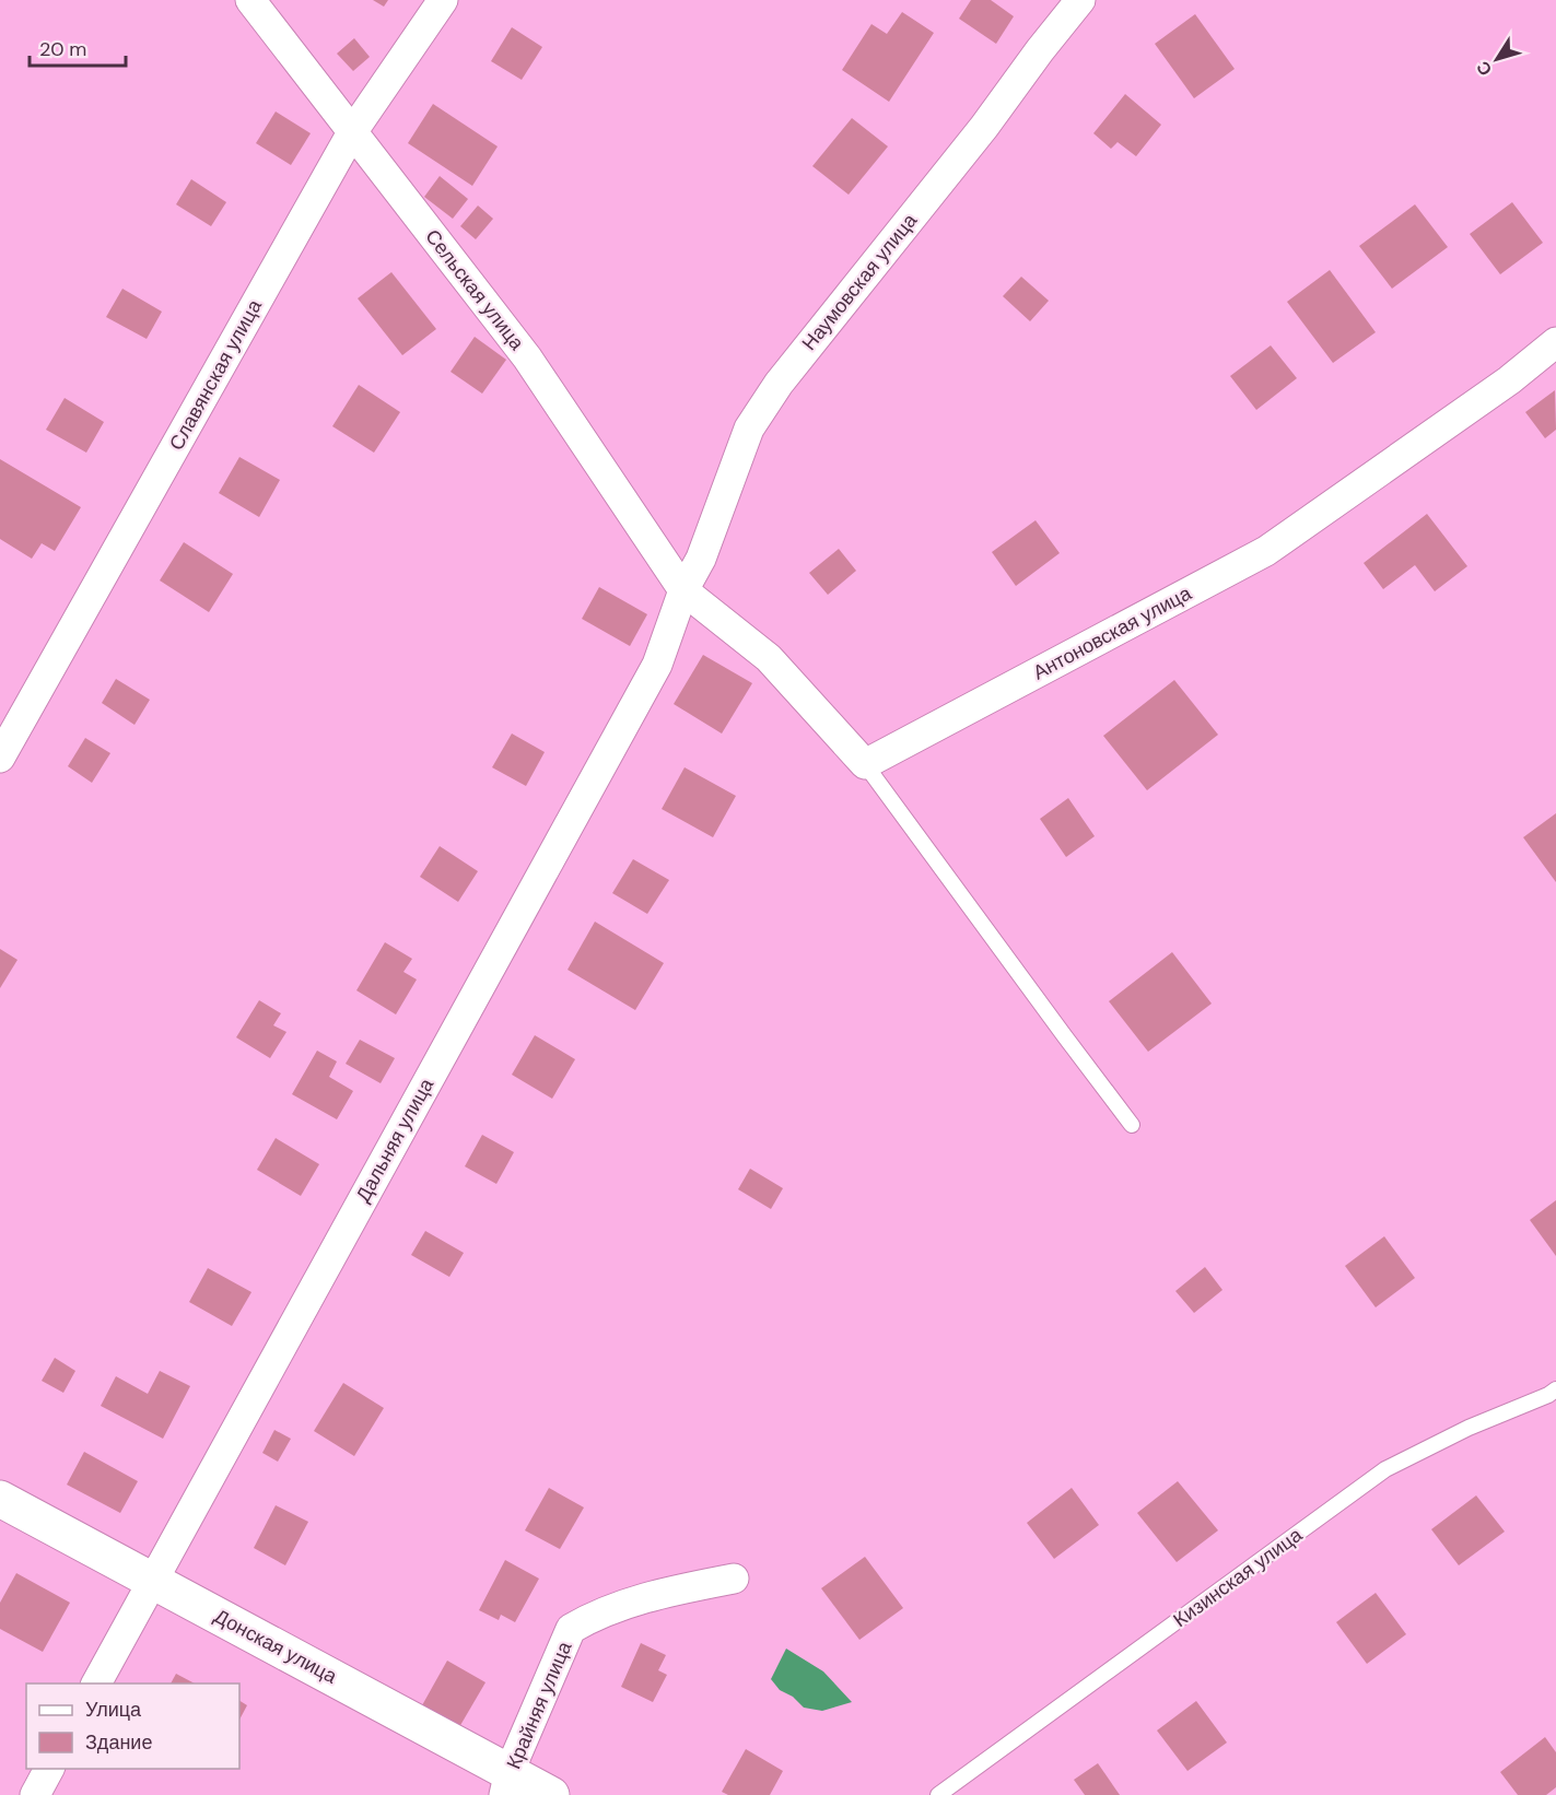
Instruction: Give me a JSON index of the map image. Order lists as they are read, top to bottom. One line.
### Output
{"streets":{"street":["Наумовская улица","Сельская улица","Славянская улица","Антоновская улица","Дальняя улица","Донская улица","Крайняя улица"],"lane":["Кизинская улица"]},"crossings":[["Наумовская улица","Сельская улица"],["Наумовская улица","Дальняя улица"],["Сельская улица","Славянская улица"],["Сельская улица","Дальняя улица"],["Дальняя улица","Донская улица"],["Донская улица","Крайняя улица"]],"legend":["Улица","Здание"],"scale_bar":"20 m","north":"bottom left"}
